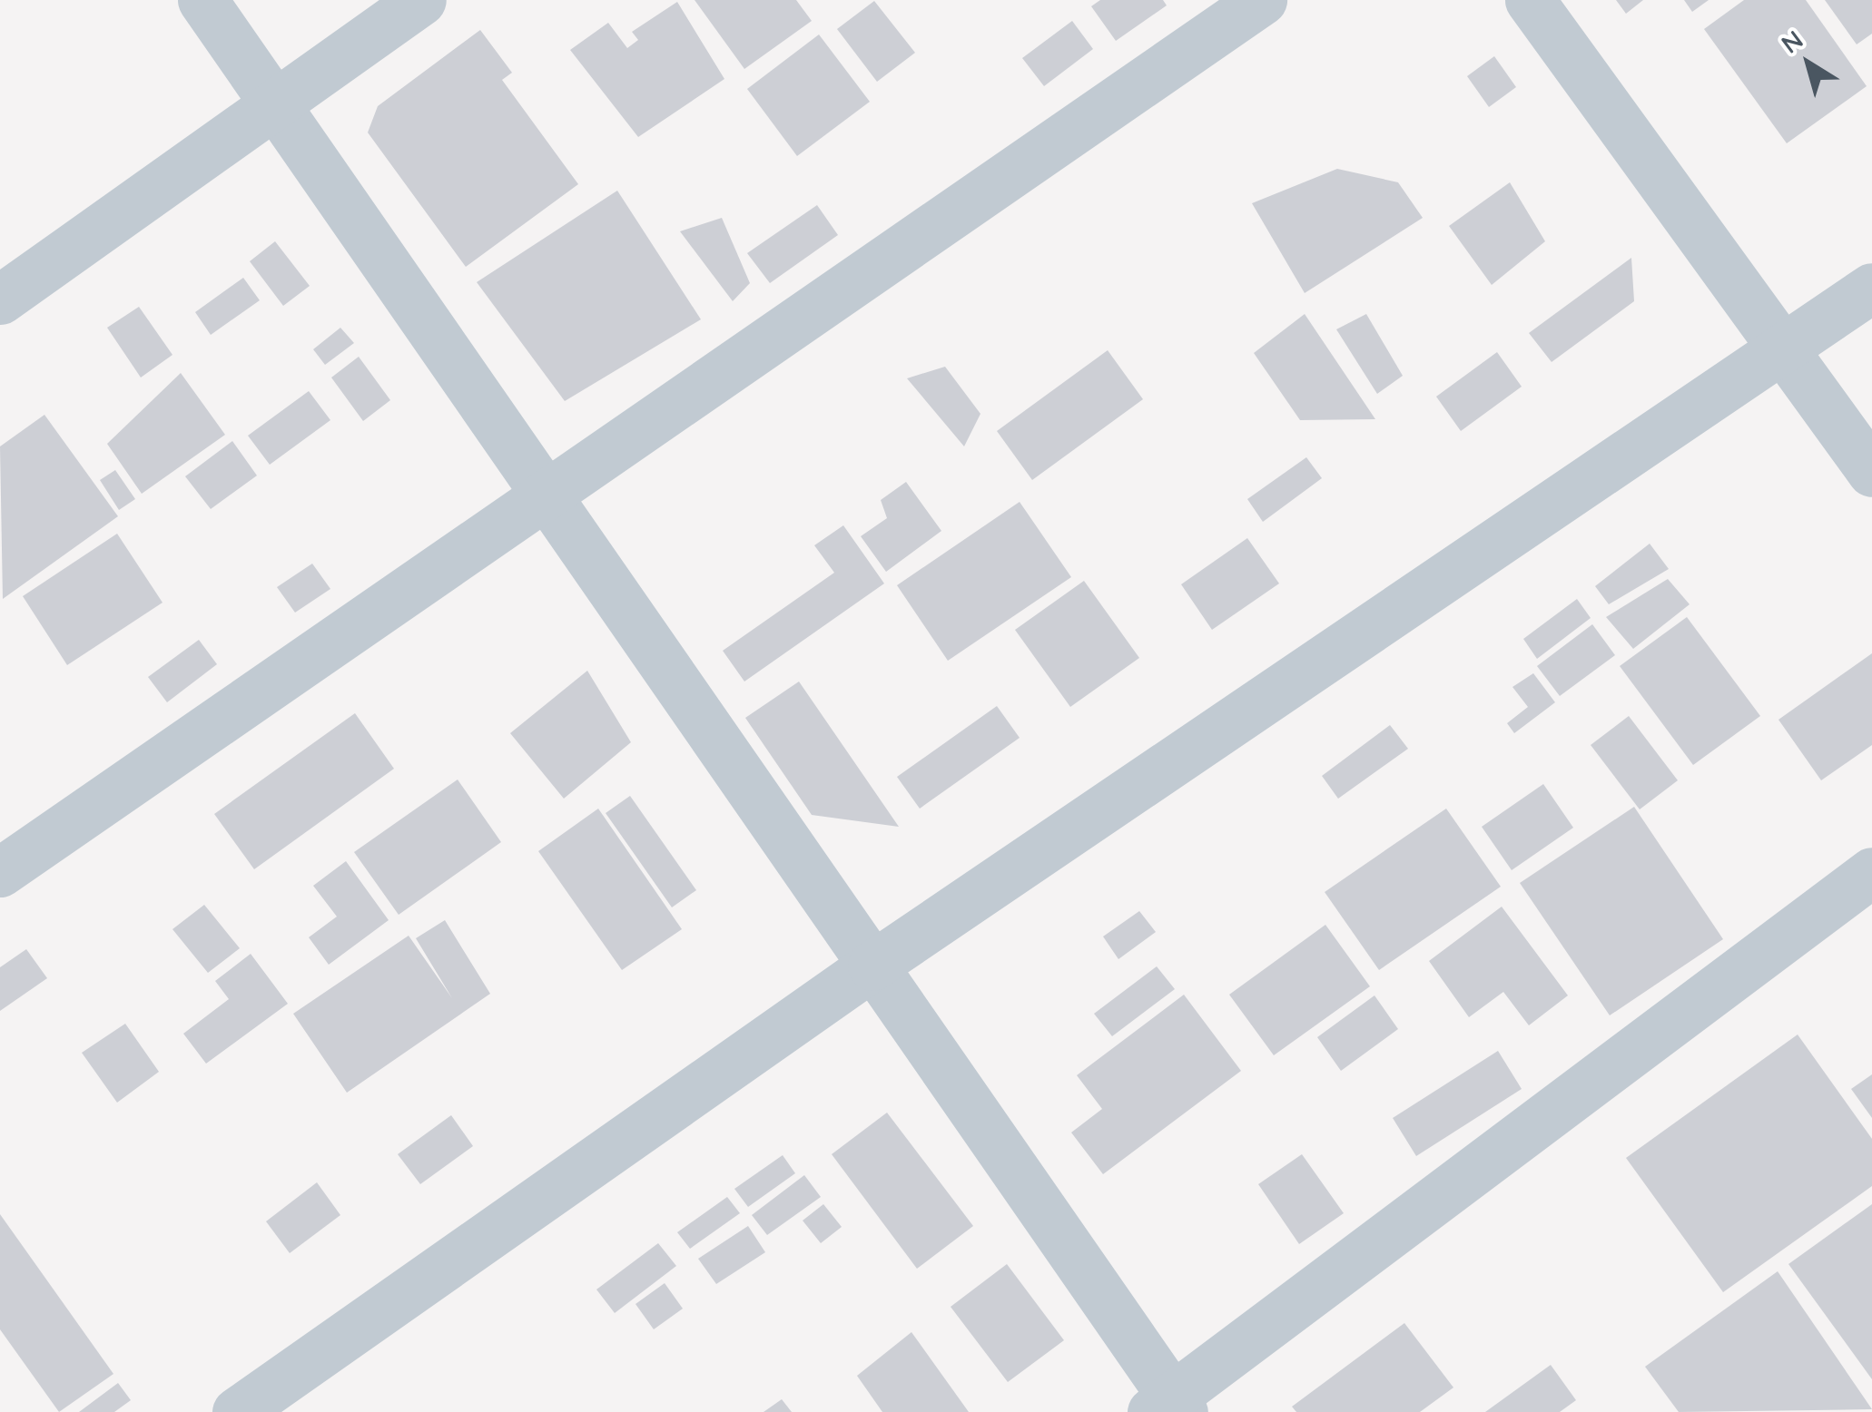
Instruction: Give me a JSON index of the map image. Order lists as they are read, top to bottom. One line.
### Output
{"north":"top left"}
